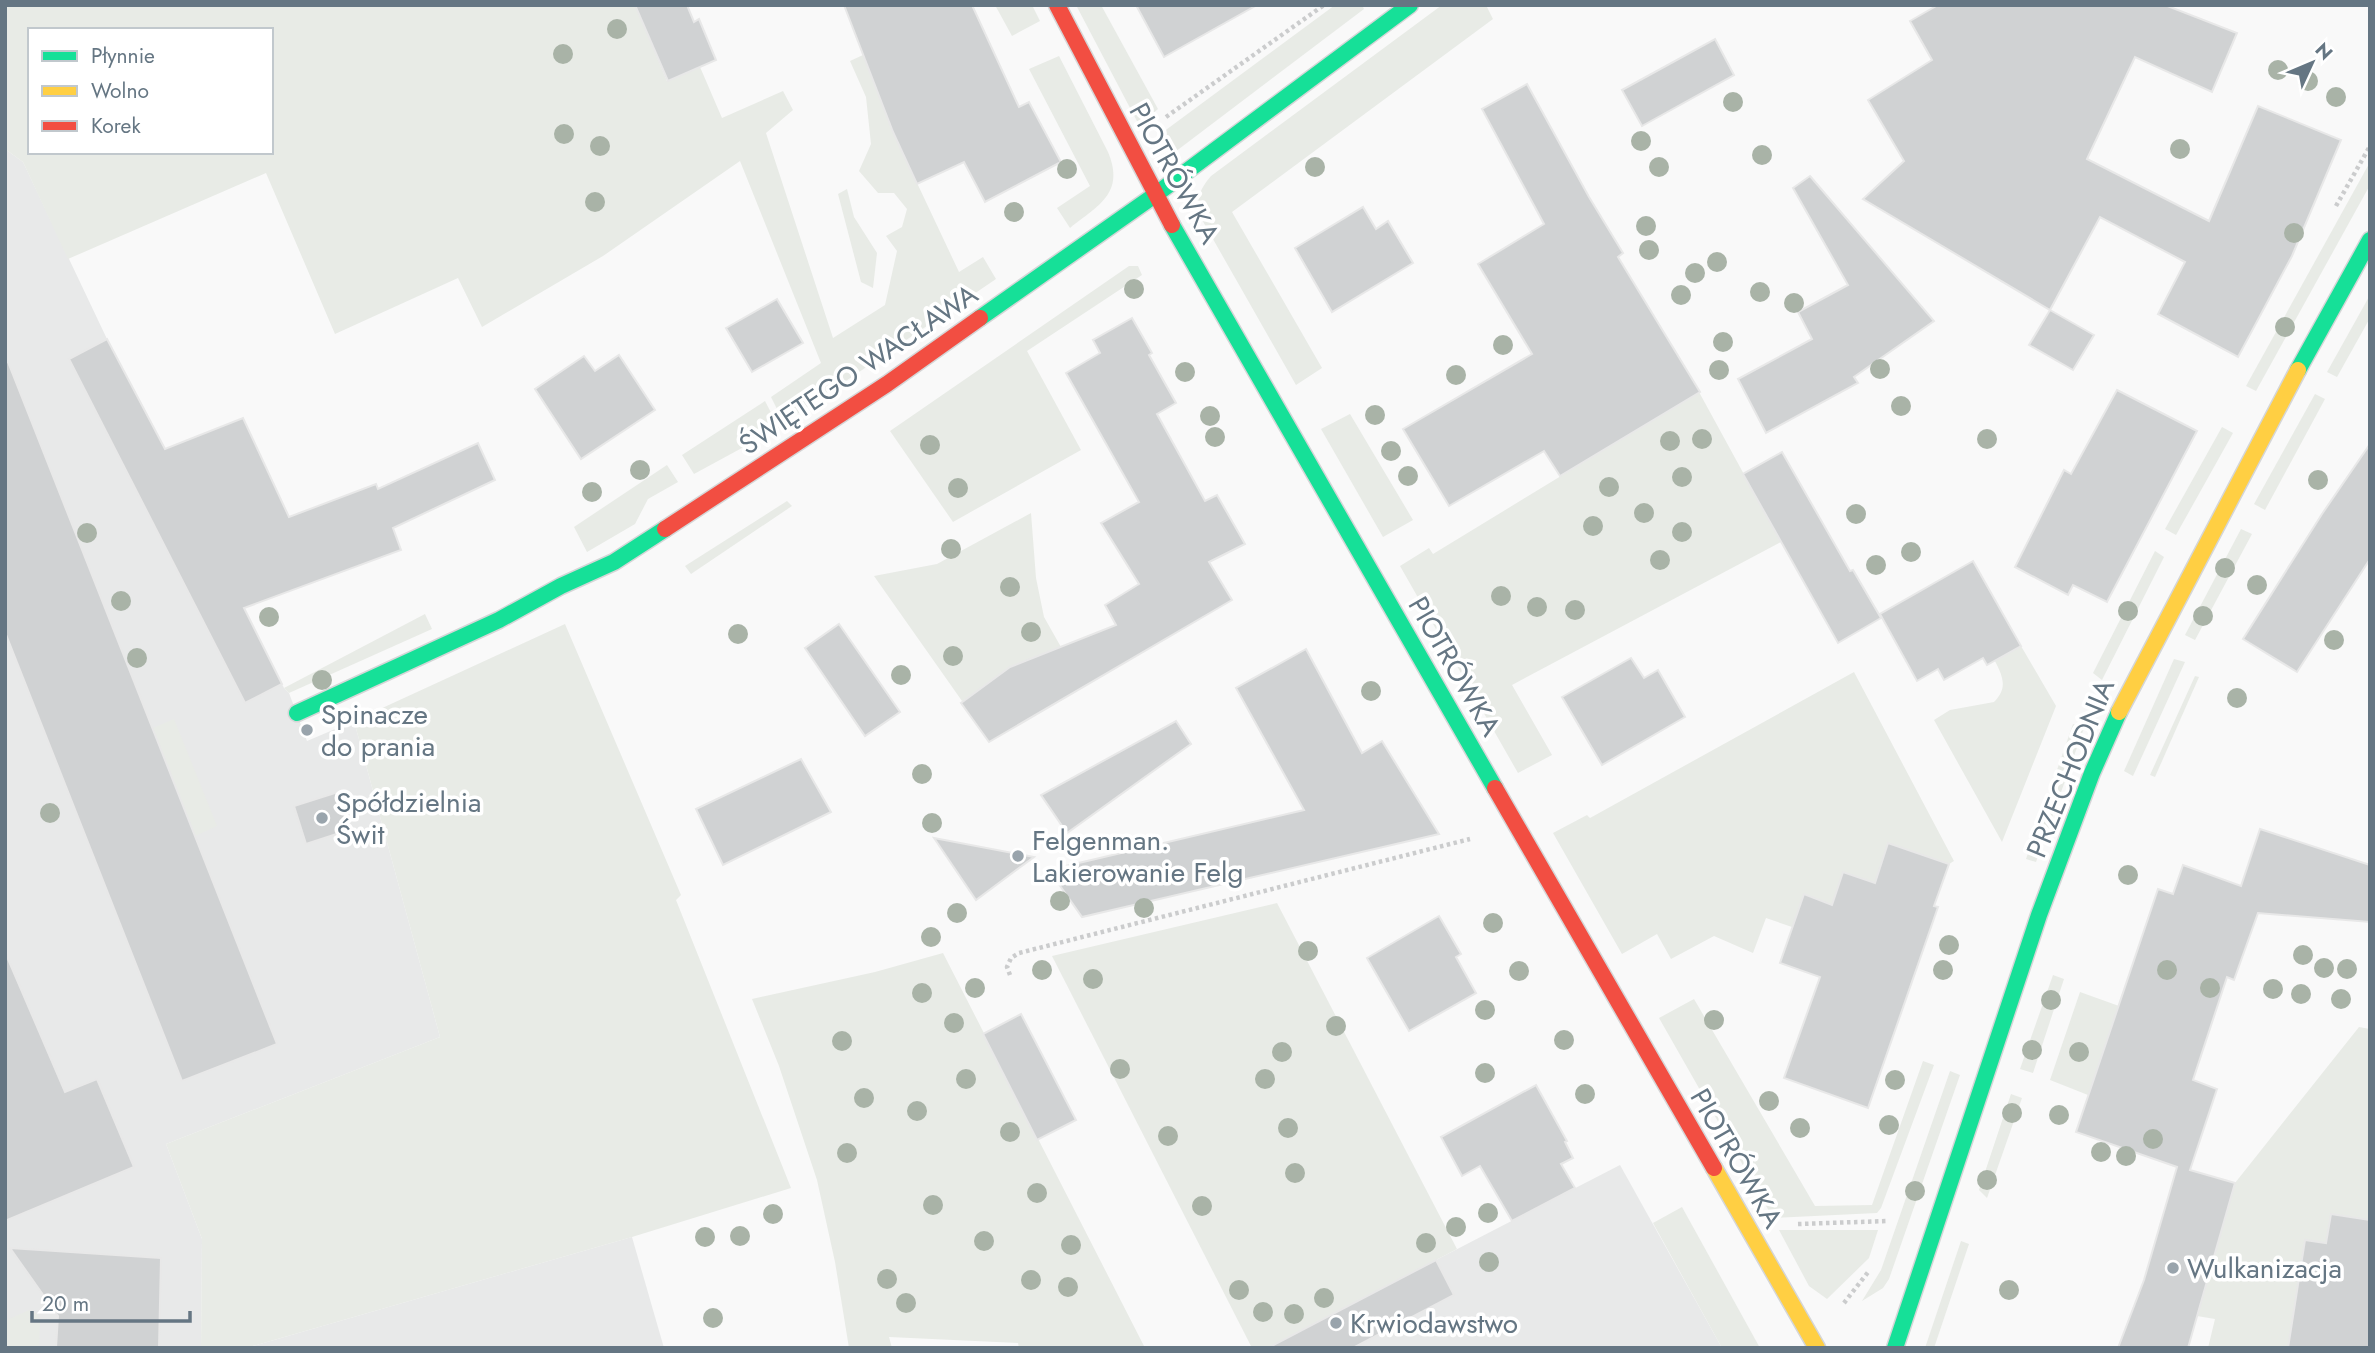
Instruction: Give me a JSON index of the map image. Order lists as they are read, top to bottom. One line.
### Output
{"streets":{"street":["PIOTRÓWKA","ŚWIĘTEGO WACŁAWA","PRZECHODNIA"]},"crossings":[["PIOTRÓWKA","ŚWIĘTEGO WACŁAWA"]],"places":["Spinacze do prania","Spółdzielnia Świt","Felgenman. Lakierowanie Felg","Wulkanizacja","Krwiodawstwo"],"legend":["Płynnie","Wolno","Korek"],"scale_bar":"20 m","north":"top right"}
